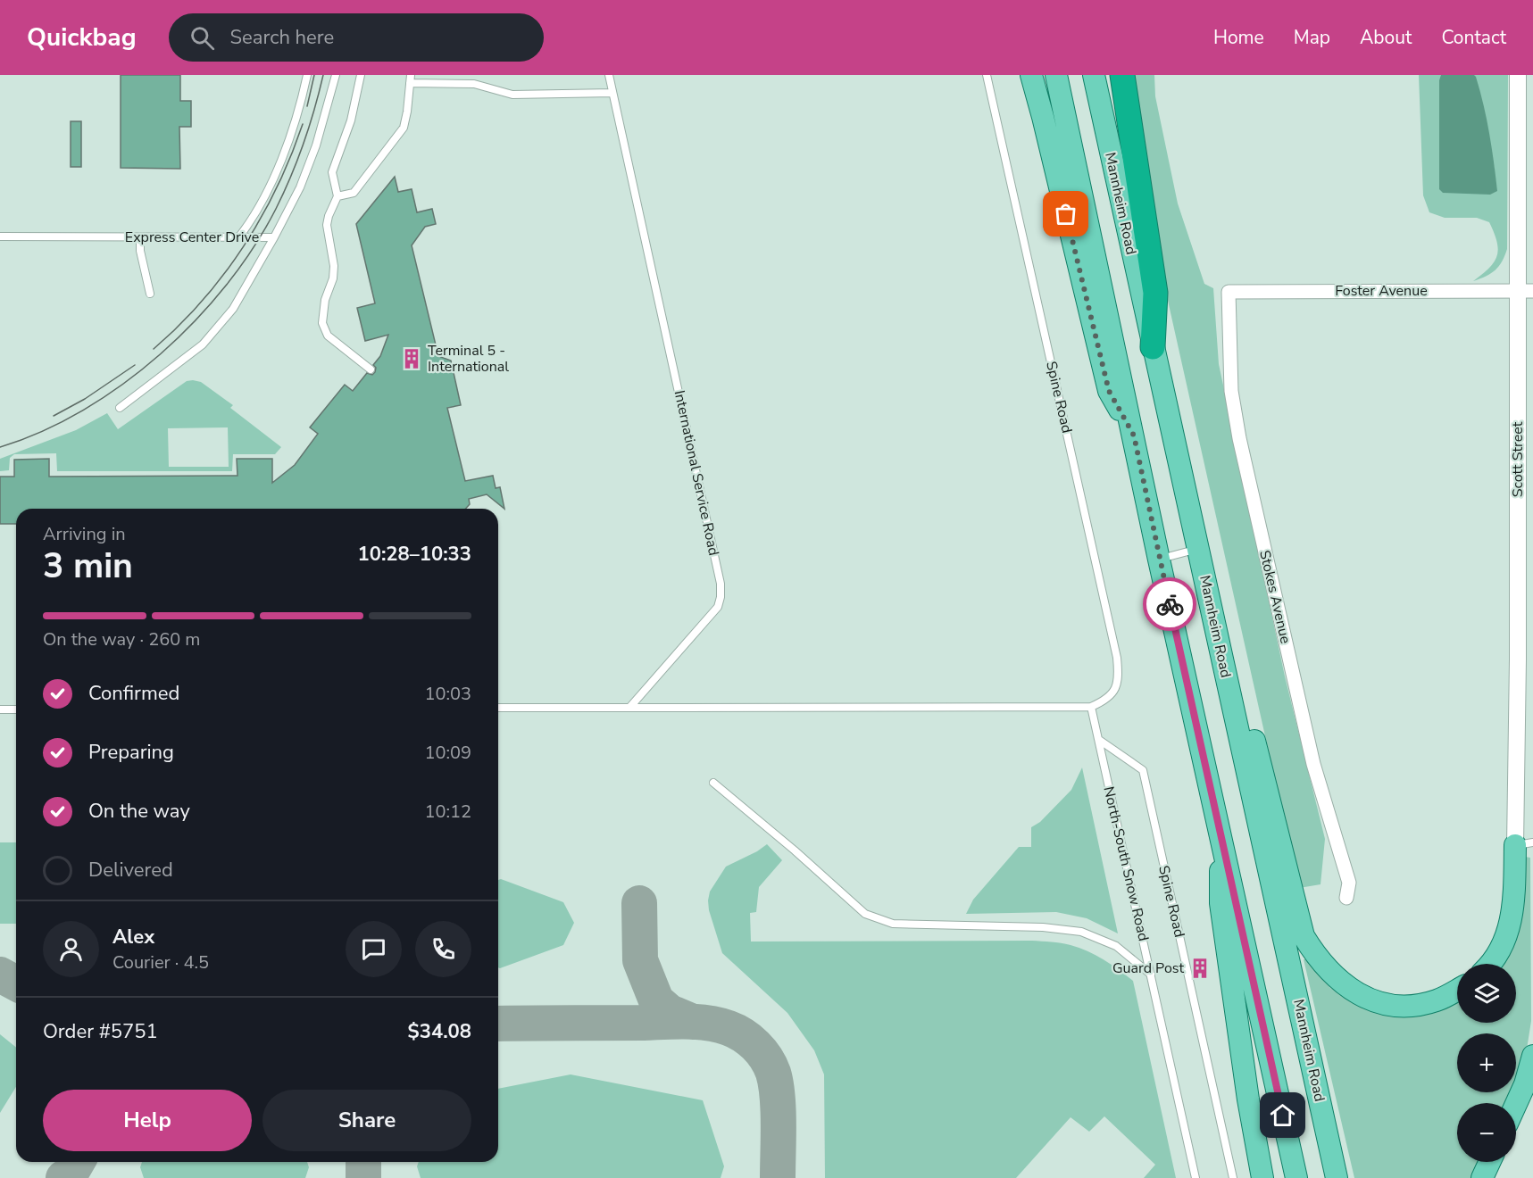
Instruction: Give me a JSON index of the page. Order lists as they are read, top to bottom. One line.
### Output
{"streets":{"main road":["Mannheim Road"],"street":["Foster Avenue","Scott Street","Stokes Avenue"],"lane":["Express Center Drive","Spine Road","International Service Road","North-South Snow Road"]},"crossings":[["Foster Avenue","Scott Street"],["Foster Avenue","Stokes Avenue"],["Spine Road","North-South Snow Road"]],"places":{"building":["Terminal 5 - International","Guard Post"]},"page":{"header":"Quickbag","search":"Search here","nav":["Home","Map","About","Contact"],"heading":["3 min","Arriving in","10:28–10:33"],"panel":["Alex","Courier · 4.5","Order #5751","$34.08"],"bar":"On the way · 260 m","list":[["Confirmed","10:03"],["Preparing","10:09"],["On the way","10:12"],"Delivered"],"map_buttons":["+","−"],"buttons":["Help","Share"]}}
